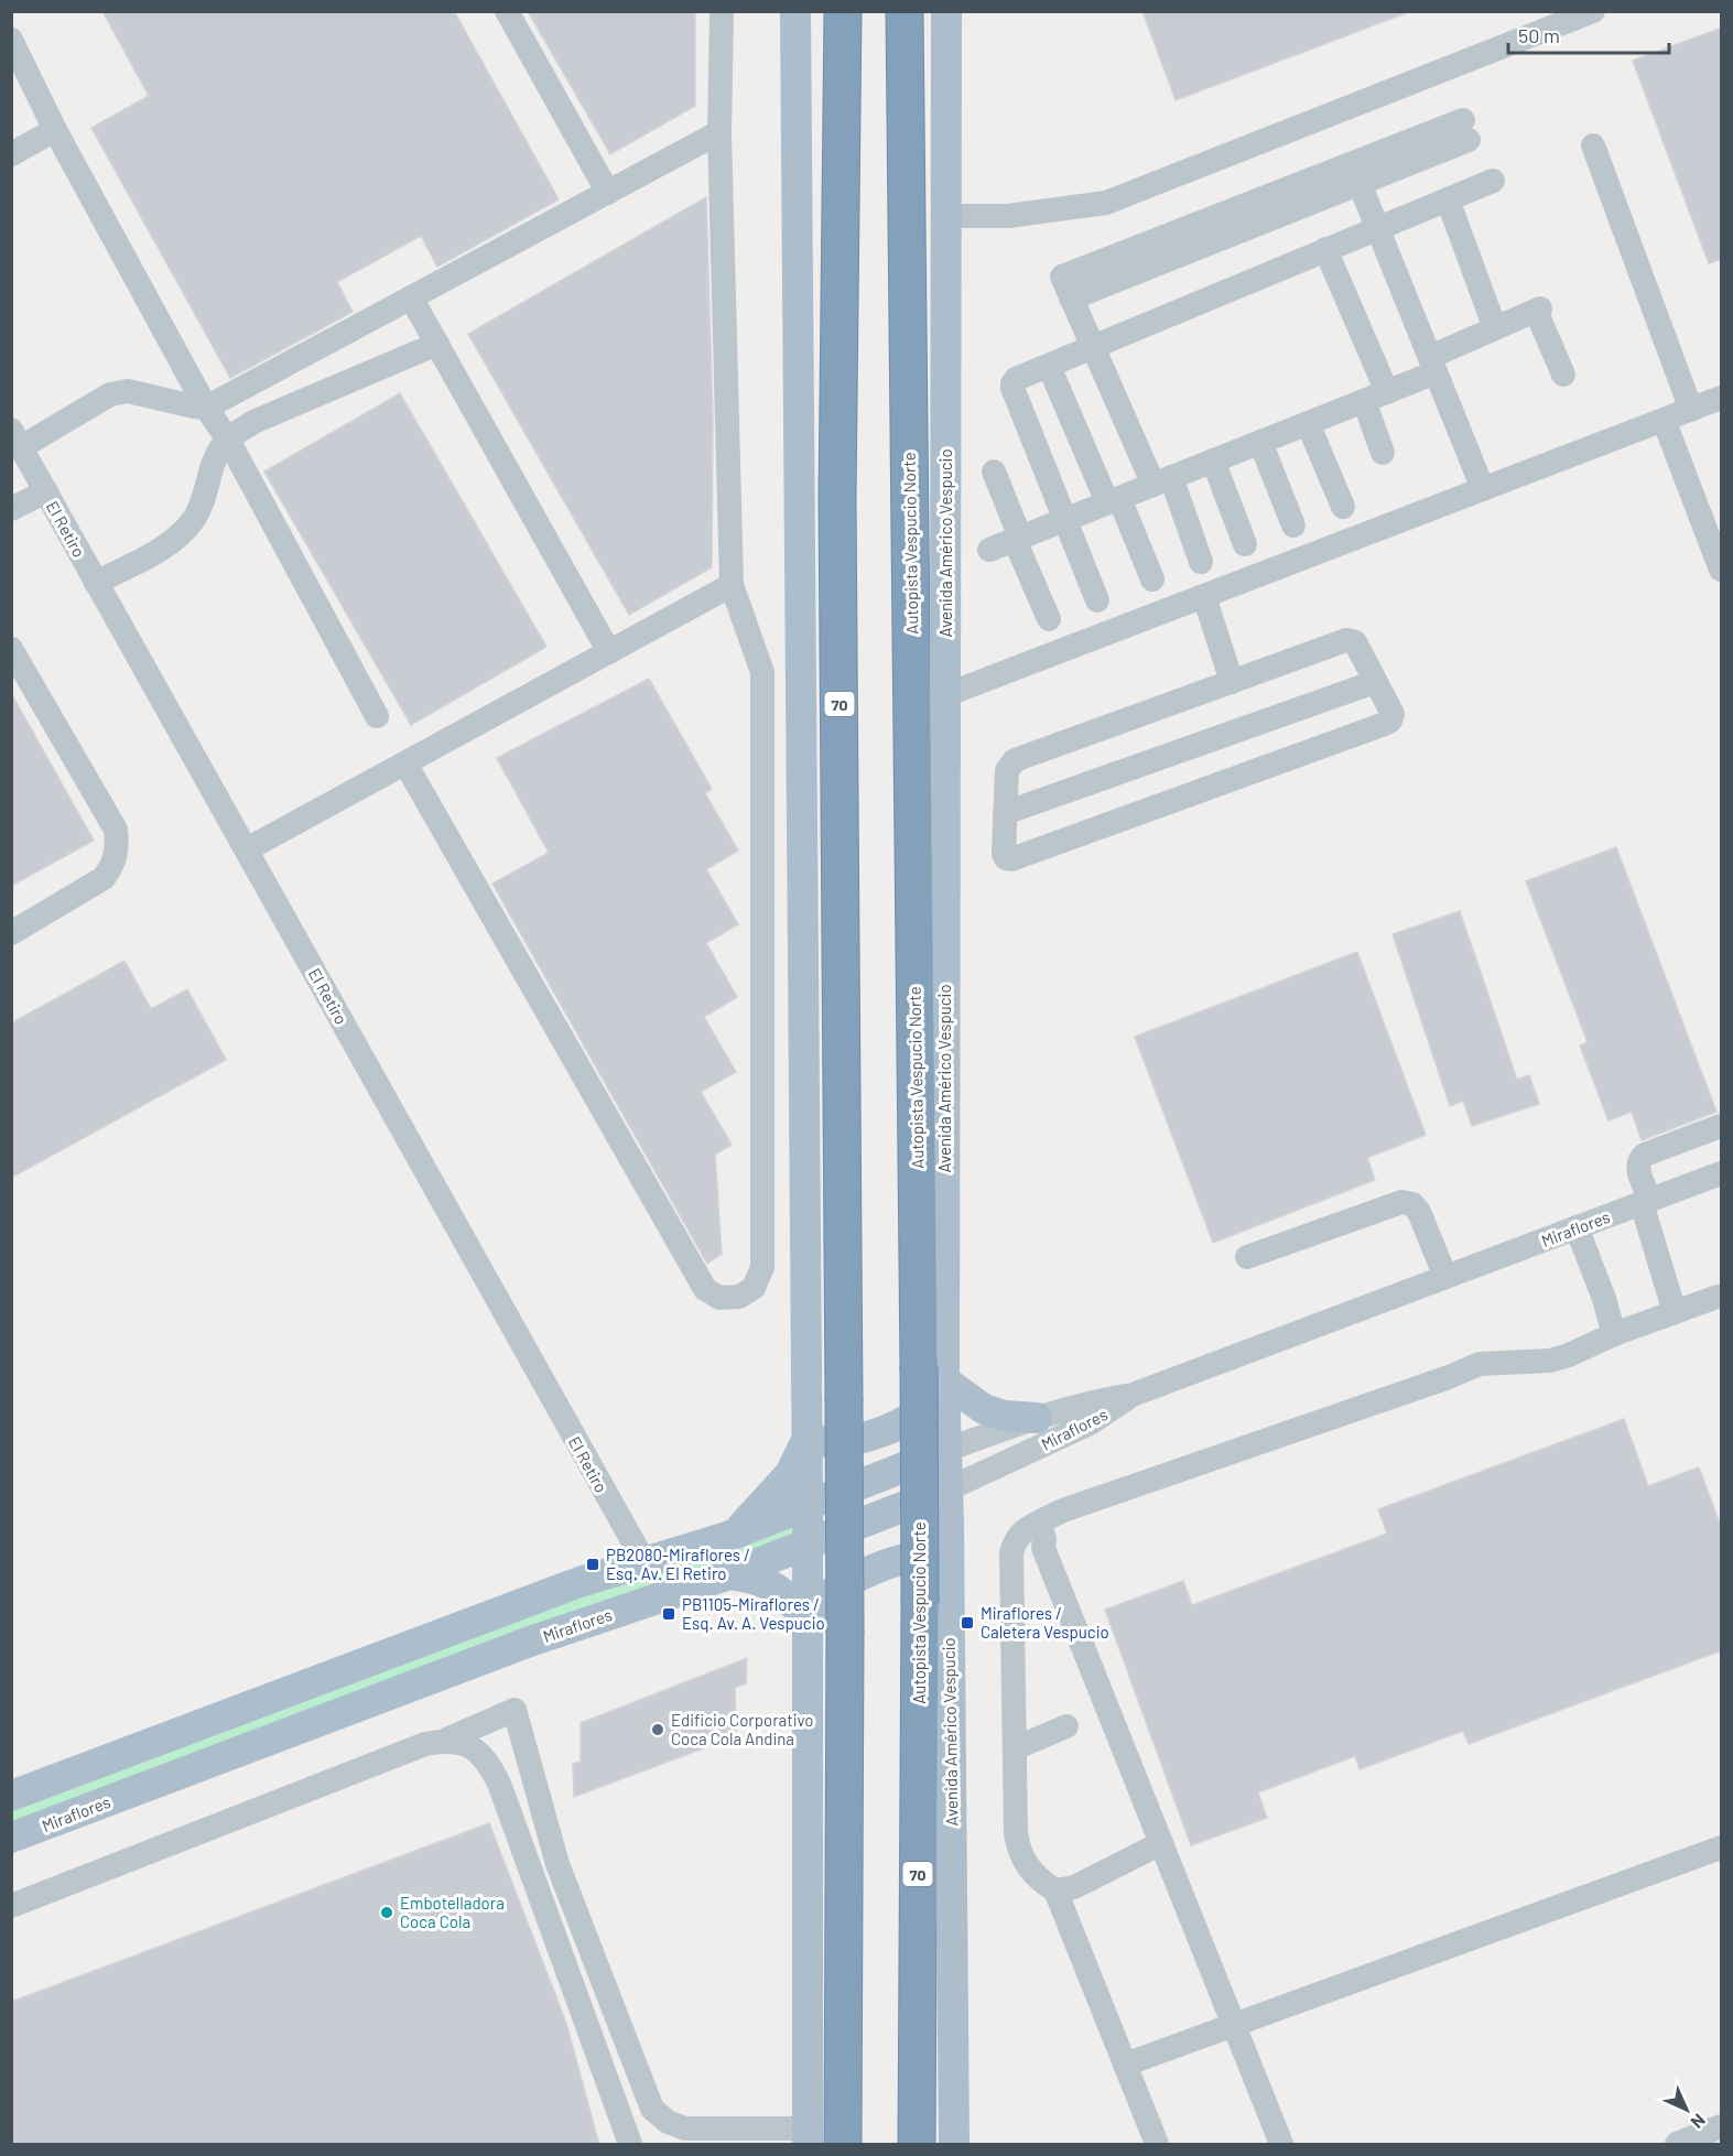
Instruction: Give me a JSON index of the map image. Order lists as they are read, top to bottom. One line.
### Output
{"streets":{"highway":["Autopista Vespucio Norte","70"],"main road":["Avenida Américo Vespucio","Miraflores"],"street":["El Retiro"]},"crossings":[["El Retiro","Miraflores"],["Autopista Vespucio Norte","Avenida Américo Vespucio"],["Avenida Américo Vespucio","Miraflores"]],"places":{"transit":["PB2080-Miraflores / Esq. Av. El Retiro","PB1105-Miraflores / Esq. Av. A. Vespucio","Miraflores / Caletera Vespucio"],"other":["Edificio Corporativo Coca Cola Andina","Embotelladora Coca Cola"]},"scale_bar":"50 m","north":"bottom right"}
